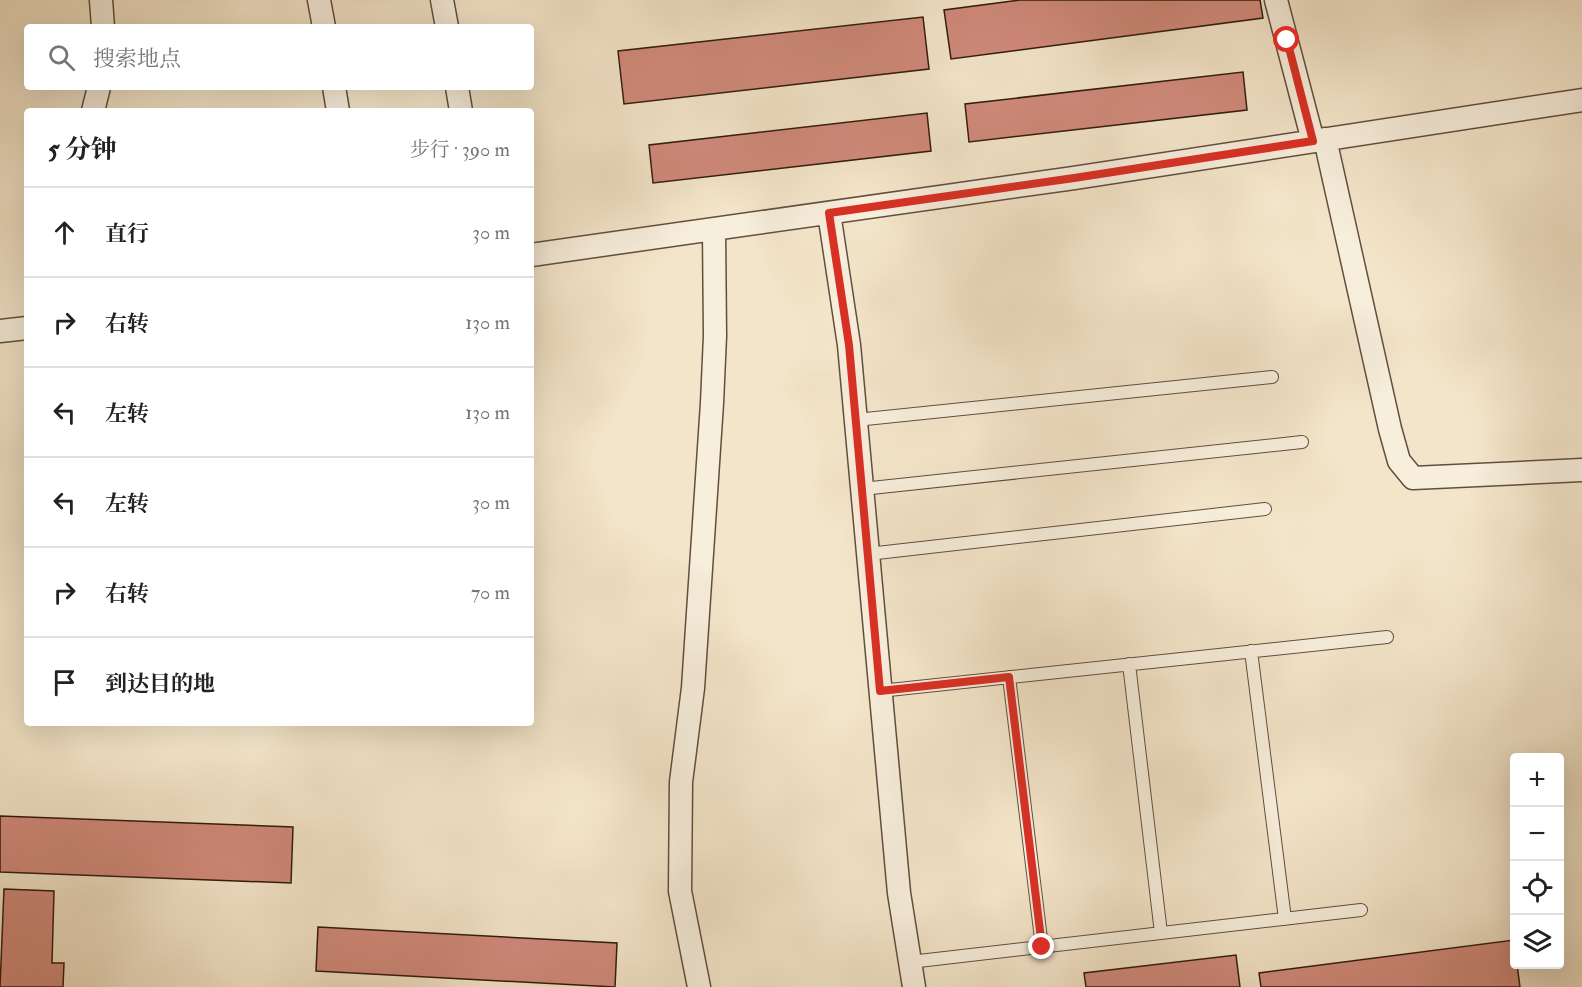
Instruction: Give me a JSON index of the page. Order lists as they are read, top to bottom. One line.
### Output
{"page":{"search":"搜索地点","heading":["5 分钟","步行 · 390 m"],"list":[["直行","30 m"],["右转","130 m"],["左转","130 m"],["左转","30 m"],["右转","70 m"],"到达目的地"],"map_buttons":["+","−"]}}
